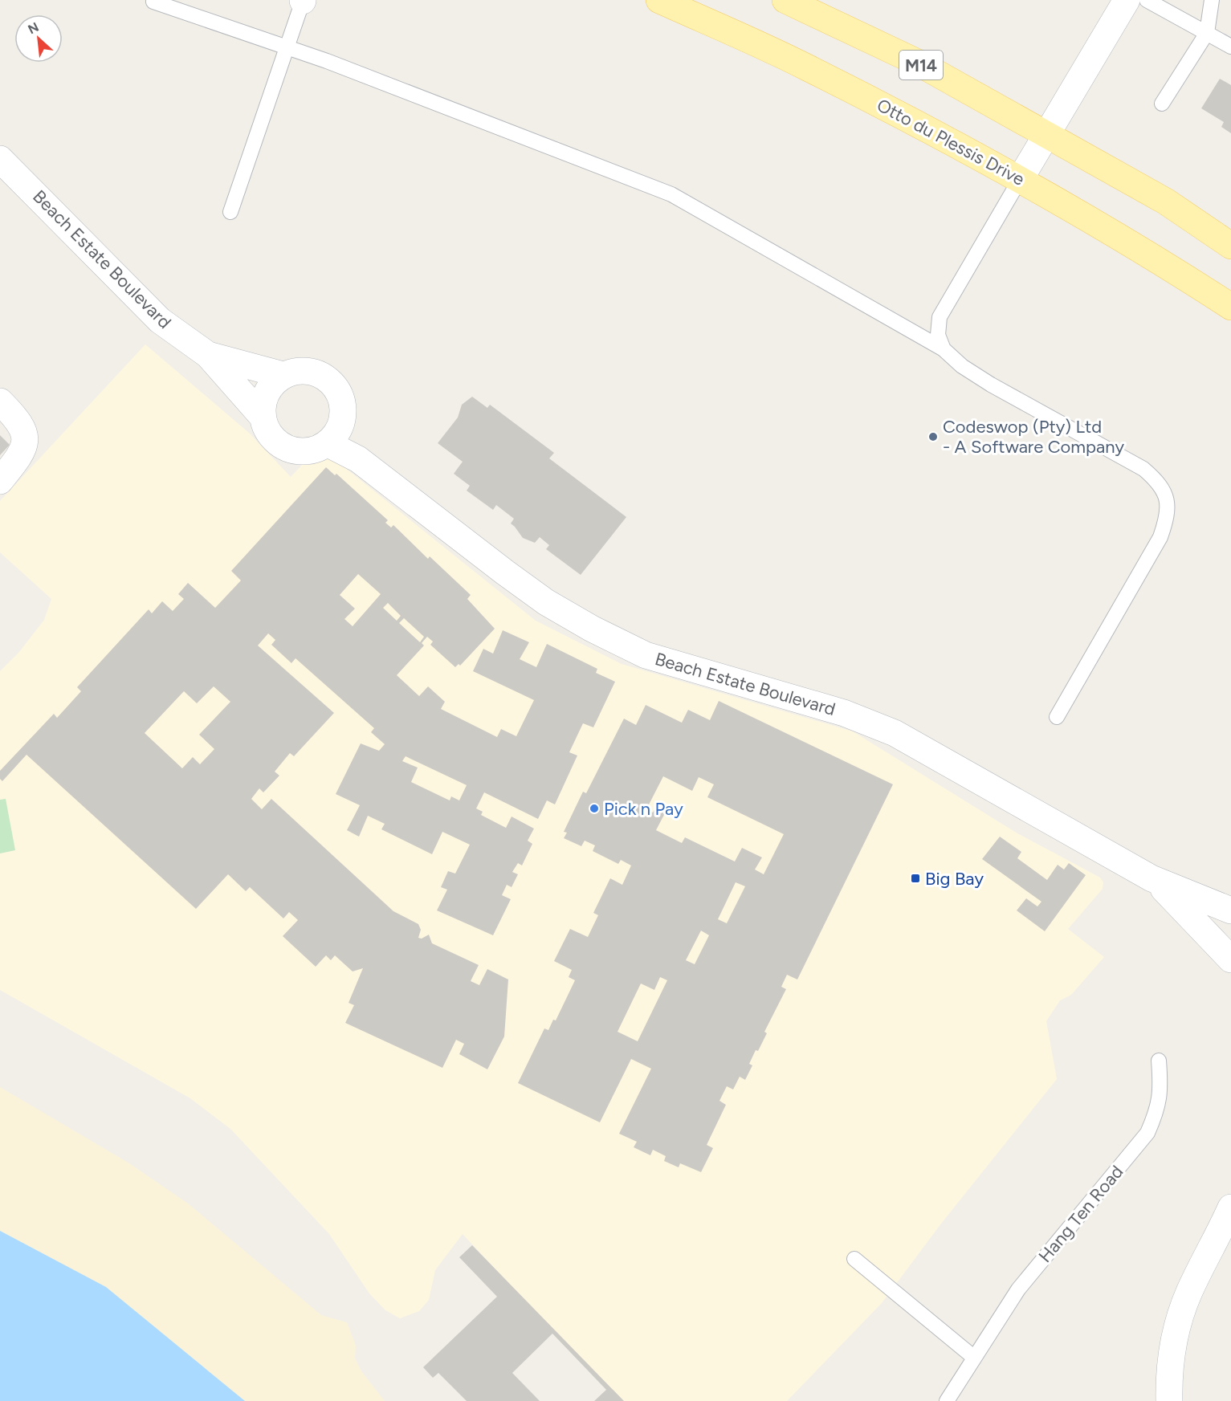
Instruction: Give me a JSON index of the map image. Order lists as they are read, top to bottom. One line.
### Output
{"streets":{"main road":["M14","Otto du Plessis Drive"],"street":["Beach Estate Boulevard"],"lane":["Hang Ten Road"]},"places":{"other":["Codeswop (Pty) Ltd - A Software Company","Pick n Pay"],"transit":["Big Bay"]},"north":"top left"}
